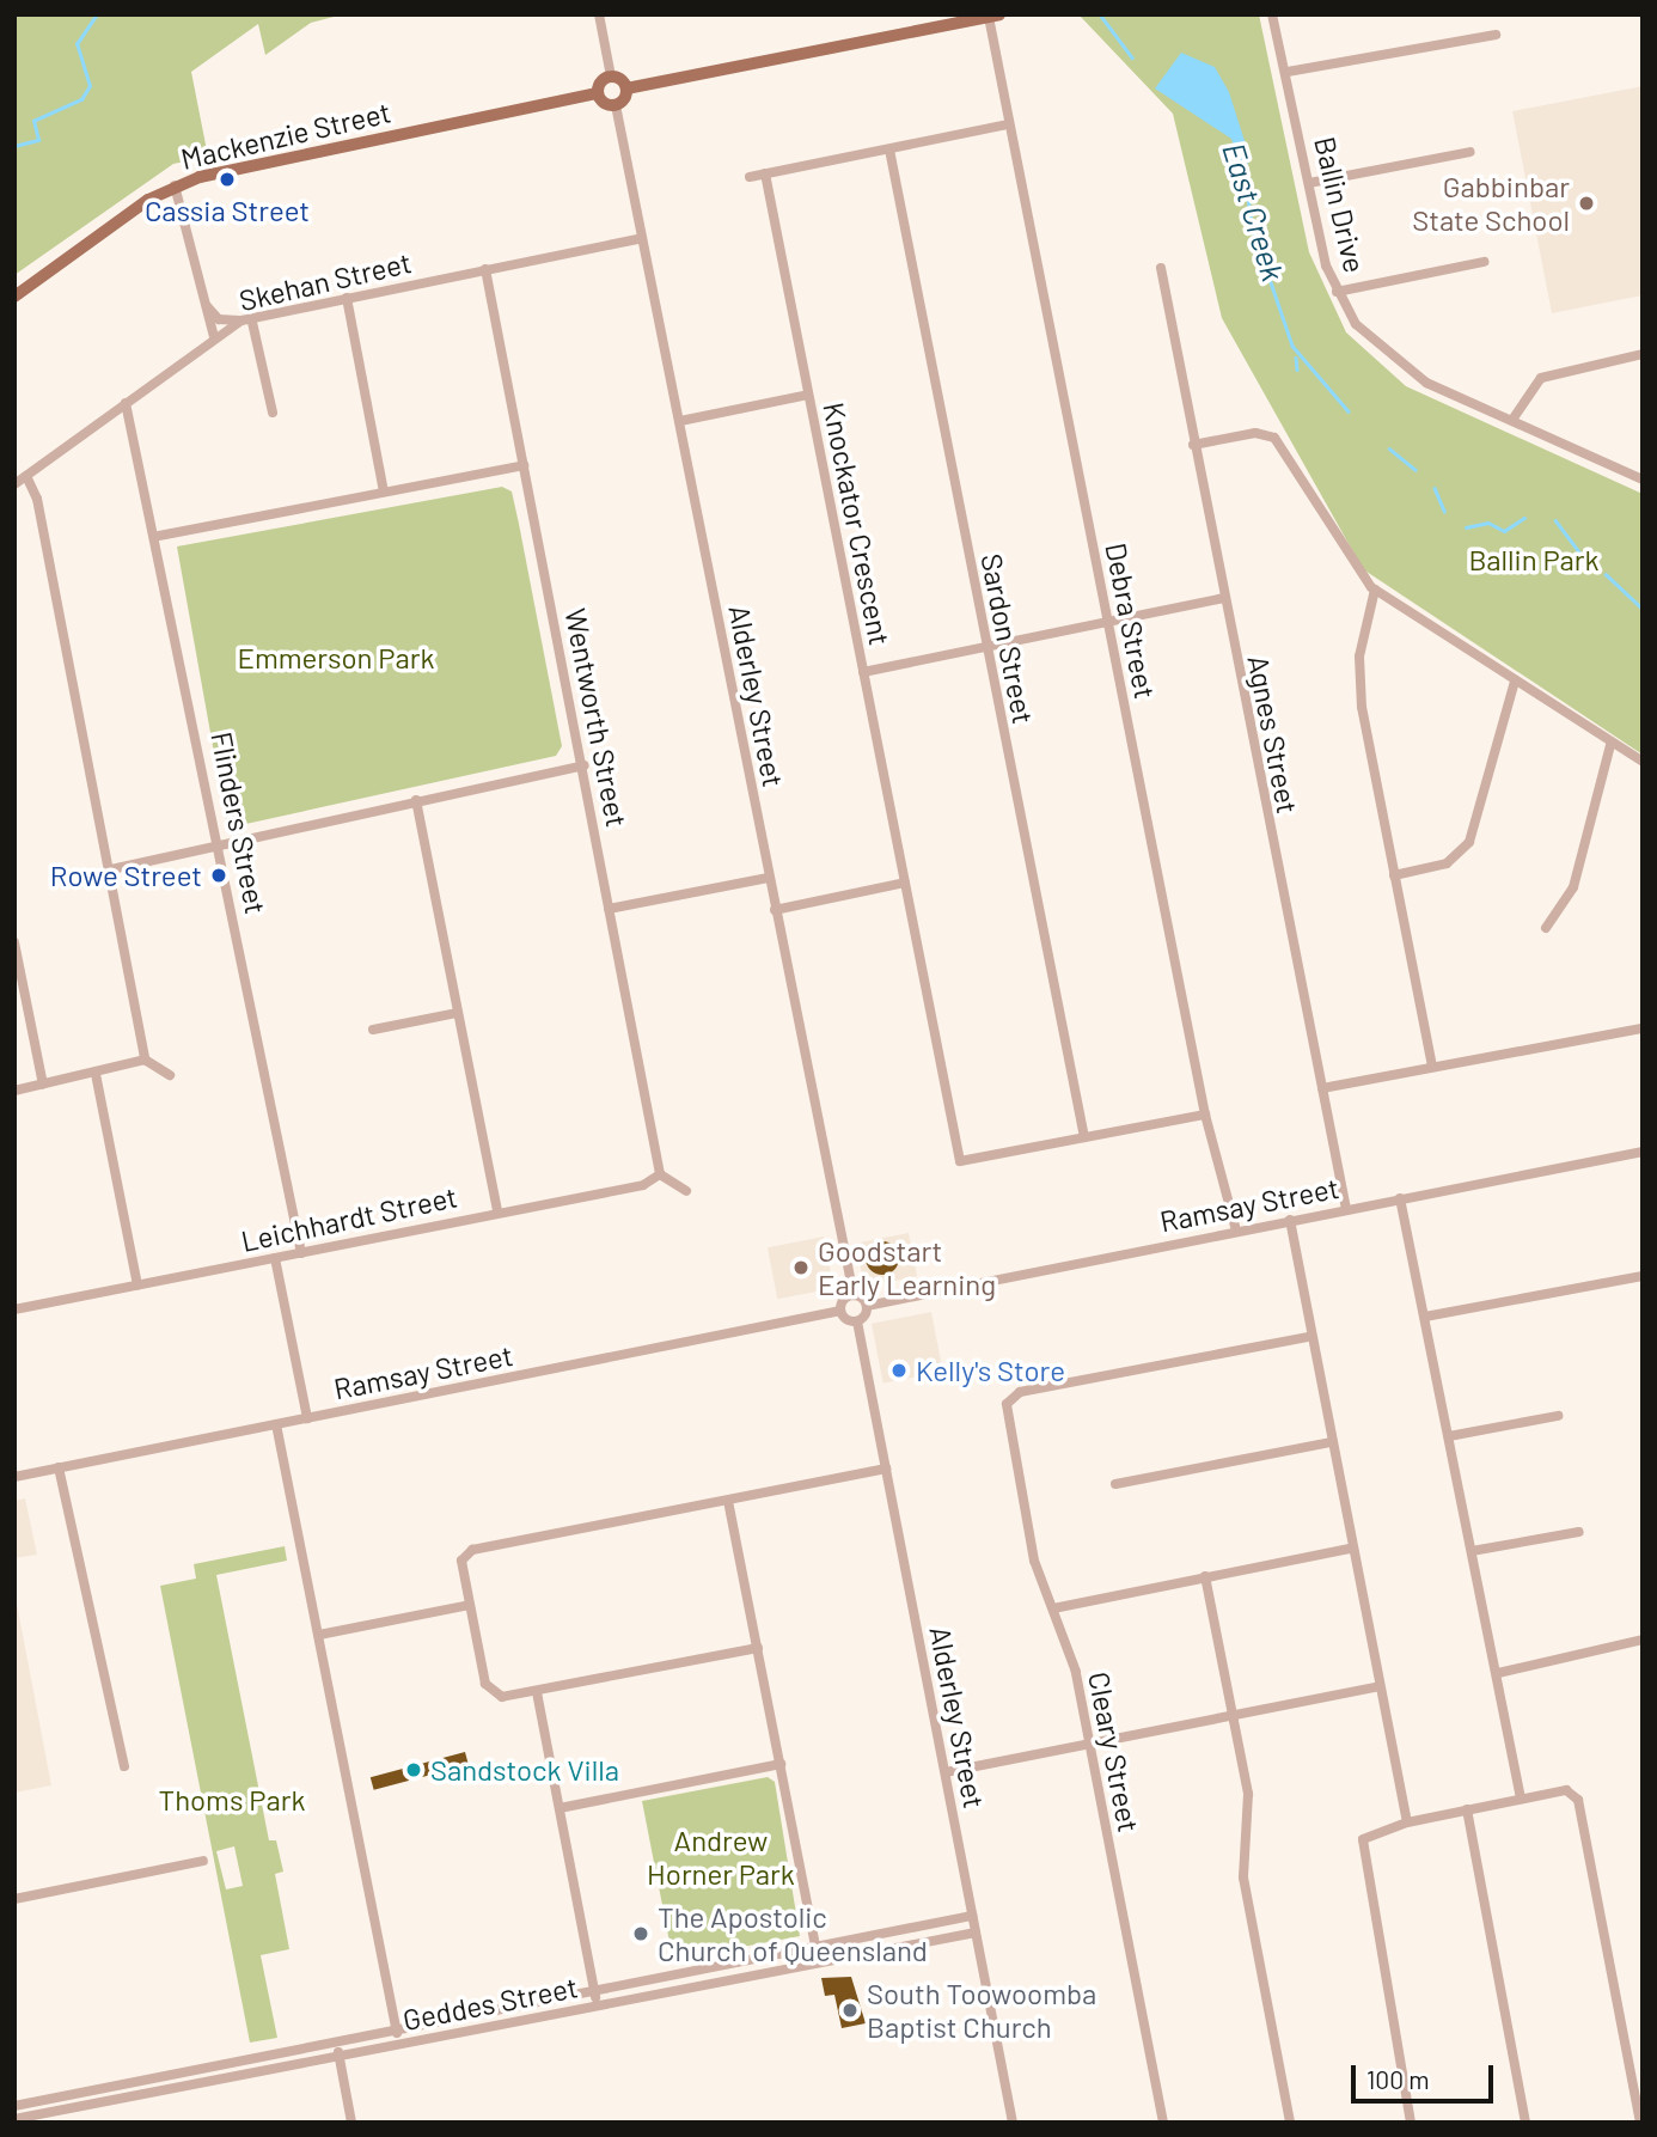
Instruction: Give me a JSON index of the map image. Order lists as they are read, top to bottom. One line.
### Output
{"streets":{"main road":["Mackenzie Street"],"street":["Ballin Drive","Skehan Street","Knockator Crescent","Debra Street","Sardon Street","Alderley Street","Wentworth Street","Agnes Street","Flinders Street","Ramsay Street","Leichhardt Street","Cleary Street","Geddes Street"]},"crossings":[["Skehan Street","Alderley Street"],["Skehan Street","Wentworth Street"],["Skehan Street","Flinders Street"],["Debra Street","Ramsay Street"],["Alderley Street","Geddes Street"],["Wentworth Street","Leichhardt Street"],["Agnes Street","Ramsay Street"],["Flinders Street","Leichhardt Street"]],"water":["East Creek"],"parks":["Ballin Park","Emmerson Park","Thoms Park","Andrew Horner Park"],"places":["Cassia Street","Gabbinbar State School","Rowe Street","Goodstart Early Learning","Kelly's Store","Sandstock Villa","The Apostolic Church of Queensland","South Toowoomba Baptist Church"],"scale_bar":"100 m"}
